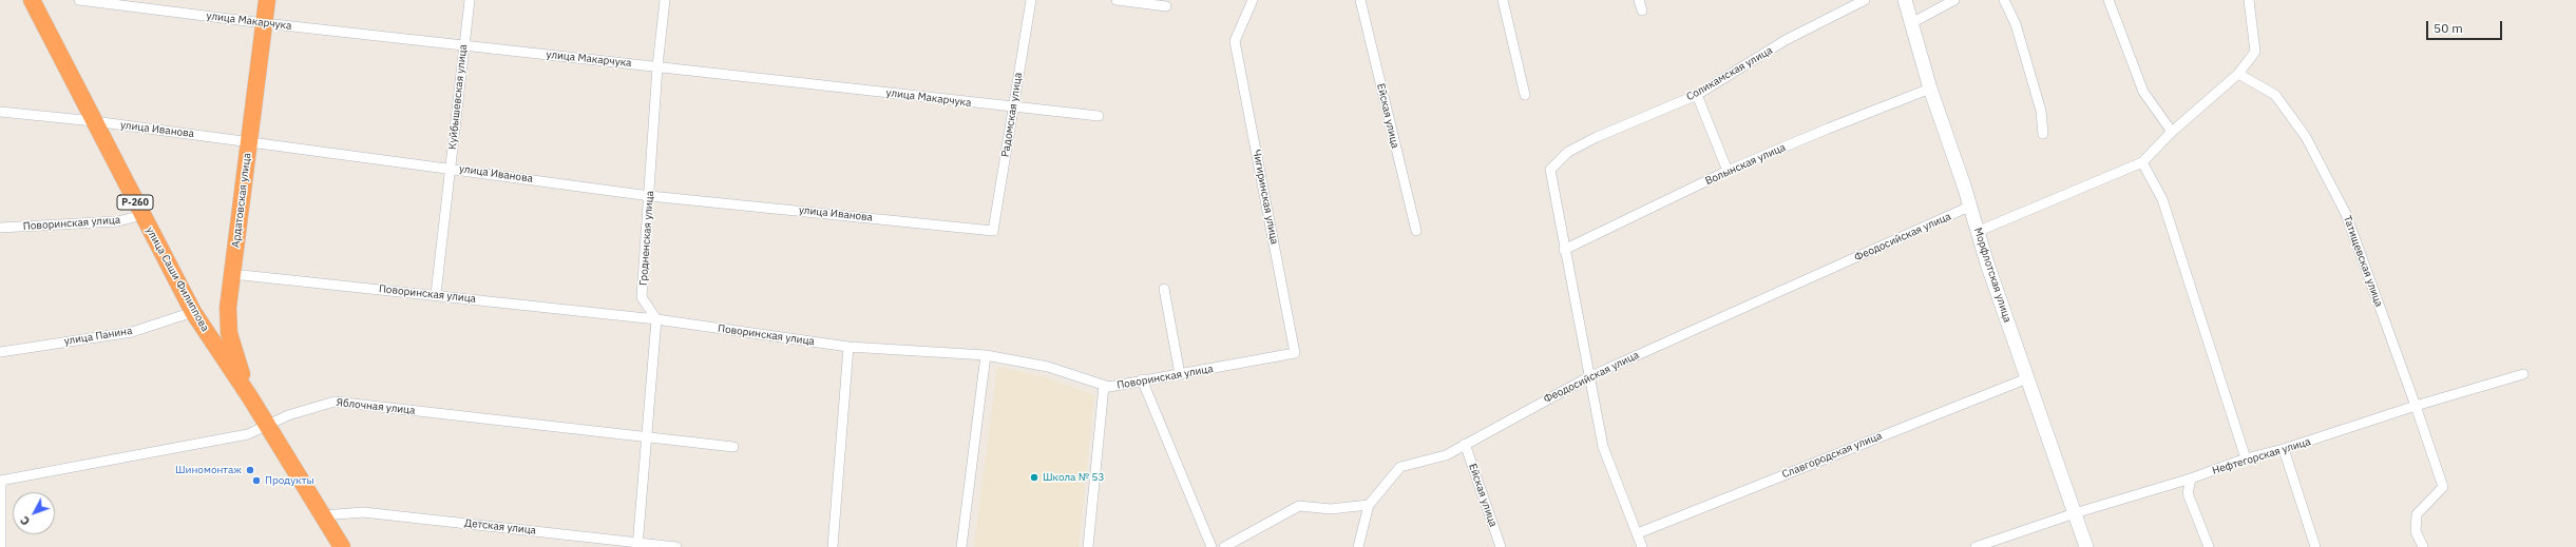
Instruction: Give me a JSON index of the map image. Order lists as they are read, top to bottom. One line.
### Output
{"streets":{"highway":["Ардатовская улица","Р-260","улица Саши Филиппова"],"street":["улица Макарчука","Соликамская улица","Куйбышевская улица","Радомская улица","Ейская улица","улица Иванова","Волынская улица","Чигиринская улица","Поворинская улица","Феодосийская улица","Гродненская улица","Татищевская улица","Морфлотская улица","улица Панина","Яблочная улица","Славгородская улица","Нефтегорская улица","Детская улица"]},"crossings":[["улица Макарчука","Куйбышевская улица"],["улица Макарчука","Радомская улица"],["улица Макарчука","Ардатовская улица"],["улица Макарчука","Гродненская улица"],["Соликамская улица","Волынская улица"],["Куйбышевская улица","улица Иванова"],["Куйбышевская улица","Поворинская улица"],["Радомская улица","улица Иванова"],["Ейская улица","Феодосийская улица"],["улица Иванова","Ардатовская улица"],["улица Иванова","Гродненская улица"],["улица Иванова","улица Саши Филиппова"],["Волынская улица","Морфлотская улица"],["Чигиринская улица","Поворинская улица"],["Ардатовская улица","Поворинская улица"],["Ардатовская улица","улица Саши Филиппова"],["Поворинская улица","Гродненская улица"],["Поворинская улица","улица Саши Филиппова"],["Феодосийская улица","Морфлотская улица"],["Татищевская улица","Нефтегорская улица"],["Морфлотская улица","Славгородская улица"],["Морфлотская улица","Нефтегорская улица"],["улица Саши Филиппова","улица Панина"],["улица Саши Филиппова","Яблочная улица"],["улица Саши Филиппова","Детская улица"]],"places":["Шиномонтаж","Школа № 53","Продукты"],"scale_bar":"50 m","north":"bottom left"}
